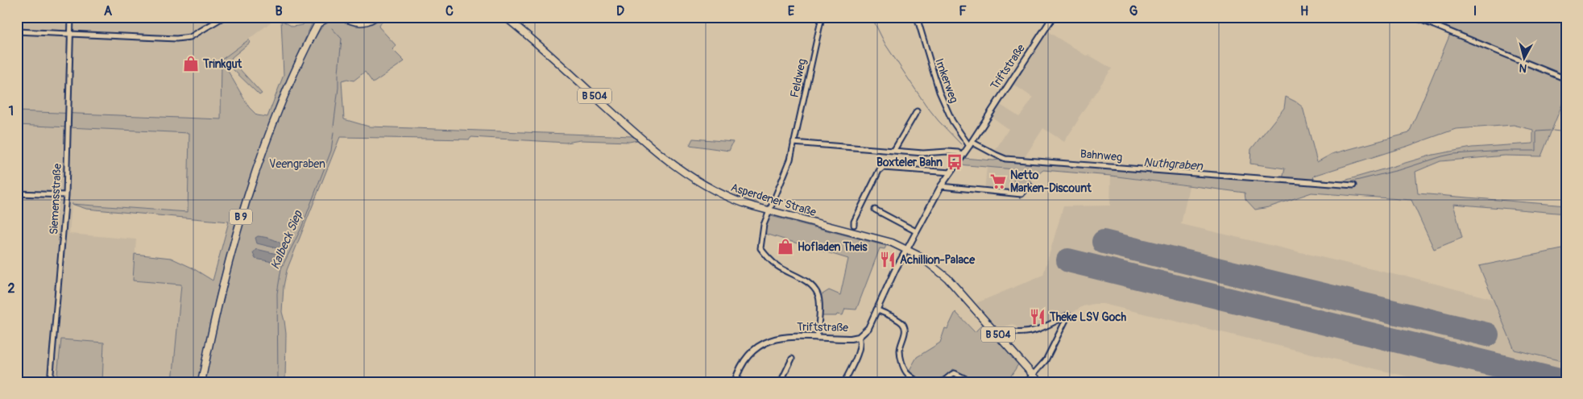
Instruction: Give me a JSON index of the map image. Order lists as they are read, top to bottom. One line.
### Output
{"streets":{"main road":["B 504","Asperdener Straße","B 9"],"street":["Triftstraße","Feldweg","Imkerweg","Bahnweg","Siemensstraße"]},"crossings":[["Triftstraße","Feldweg"],["Triftstraße","Imkerweg"],["Triftstraße","Bahnweg"],["Triftstraße","Asperdener Straße"],["Feldweg","Asperdener Straße"],["Imkerweg","Bahnweg"]],"water":["Nuthgraben","Kalbeck Siep"],"parks":["Veengraben"],"places":{"shop":["Trinkgut","Hofladen Theis"],"bus stop":["Boxteler Bahn"],"supermarket":["Netto Marken-Discount"],"restaurant":["Achillion-Palace","Theke LSV Goch"]},"north":"bottom","grid":{"columns":["A","B","C","D","E","F","G","H","I"],"rows":["1","2"]}}
